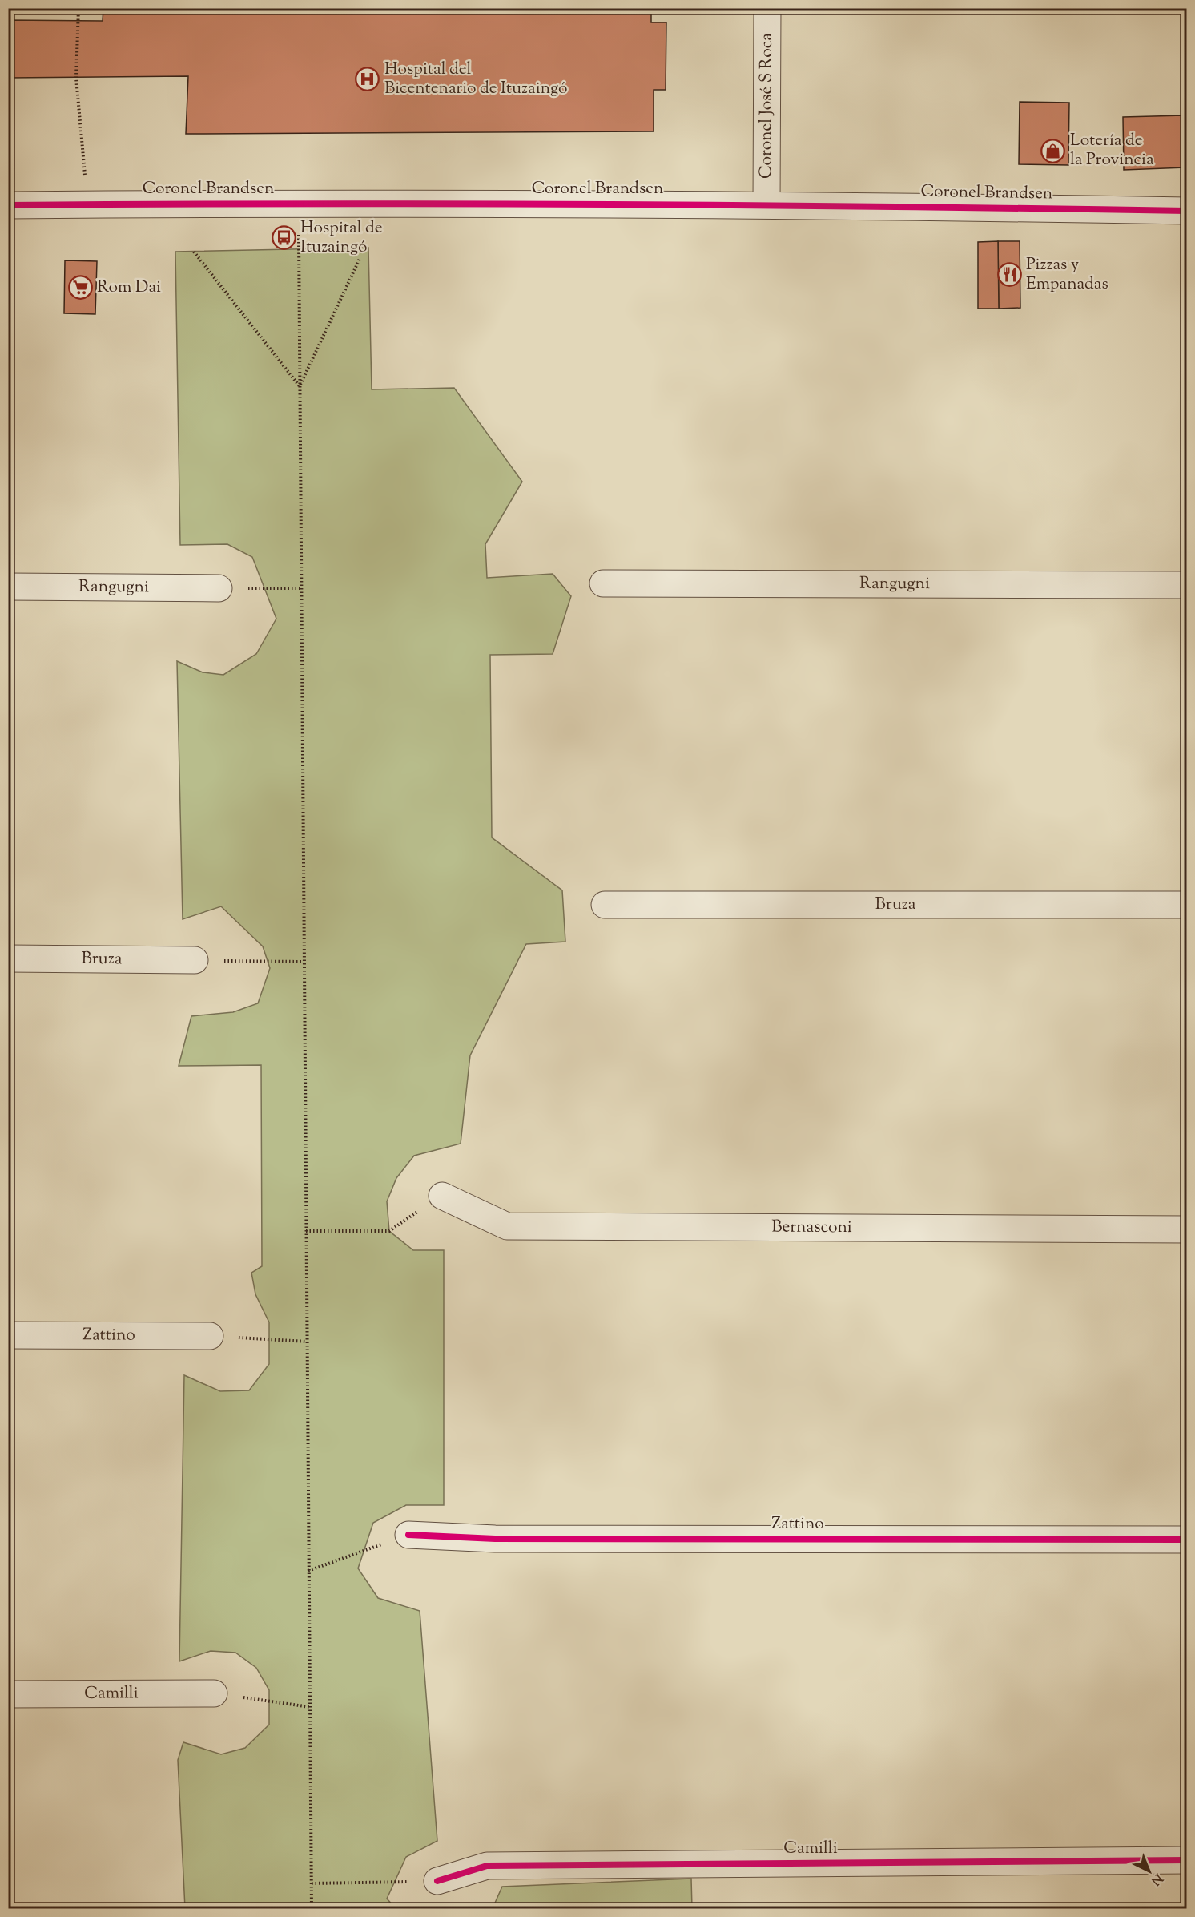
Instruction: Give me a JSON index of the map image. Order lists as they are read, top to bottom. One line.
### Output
{"streets":{"street":["Coronel José S Roca","Coronel Brandsen","Rangugni","Bruza","Bernasconi","Zattino","Camilli"]},"crossings":[["Coronel José S Roca","Coronel Brandsen"]],"places":{"hospital":["Hospital del Bicentenario de Ituzaingó"],"shop":["Lotería de la Provincia"],"bus stop":["Hospital de Ituzaingó"],"restaurant":["Pizzas y Empanadas"],"supermarket":["Rom Dai"]},"north":"bottom right"}
